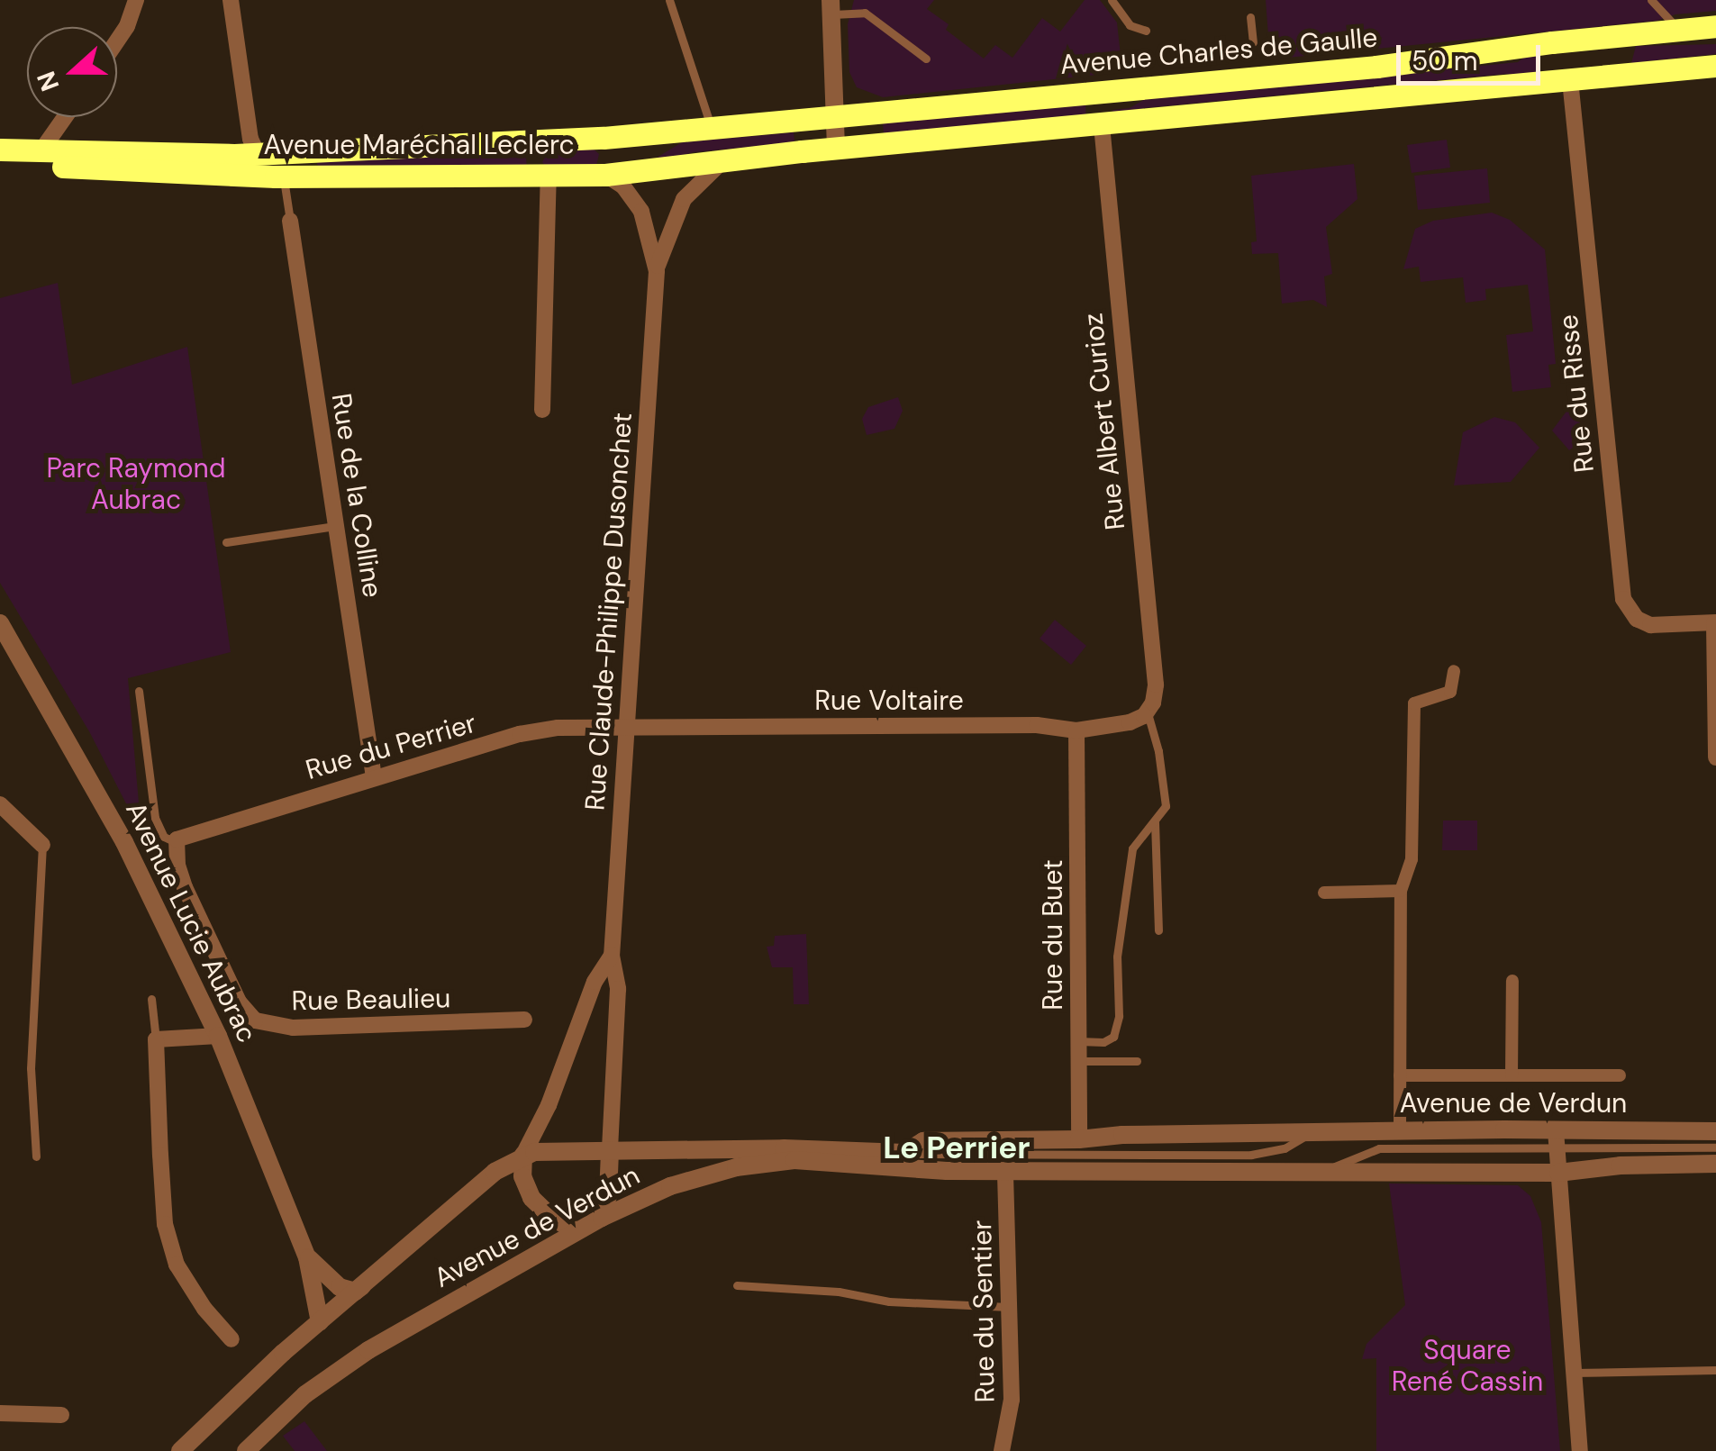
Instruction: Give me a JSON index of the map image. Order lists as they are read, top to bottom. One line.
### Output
{"streets":{"main road":["Avenue Charles de Gaulle","Avenue Maréchal Leclerc"],"street":["Rue du Risse","Rue Albert Curioz","Rue de la Colline","Rue Claude-Philippe Dusonchet","Rue Voltaire","Rue du Perrier","Avenue Lucie Aubrac","Rue du Buet","Rue Beaulieu","Avenue de Verdun","Rue du Sentier"]},"crossings":[["Avenue Charles de Gaulle","Avenue Maréchal Leclerc"],["Avenue Maréchal Leclerc","Rue Claude-Philippe Dusonchet"],["Rue Albert Curioz","Rue Voltaire"],["Rue de la Colline","Rue du Perrier"],["Rue Claude-Philippe Dusonchet","Rue Voltaire"],["Rue Claude-Philippe Dusonchet","Rue du Perrier"],["Rue Claude-Philippe Dusonchet","Avenue de Verdun"],["Rue Voltaire","Rue du Perrier"],["Rue Voltaire","Rue du Buet"],["Rue du Perrier","Rue Beaulieu"],["Avenue Lucie Aubrac","Avenue de Verdun"],["Rue du Buet","Avenue de Verdun"],["Avenue de Verdun","Rue du Sentier"]],"districts":["Le Perrier"],"parks":["Parc Raymond Aubrac","Square René Cassin"],"scale_bar":"50 m","north":"left"}
